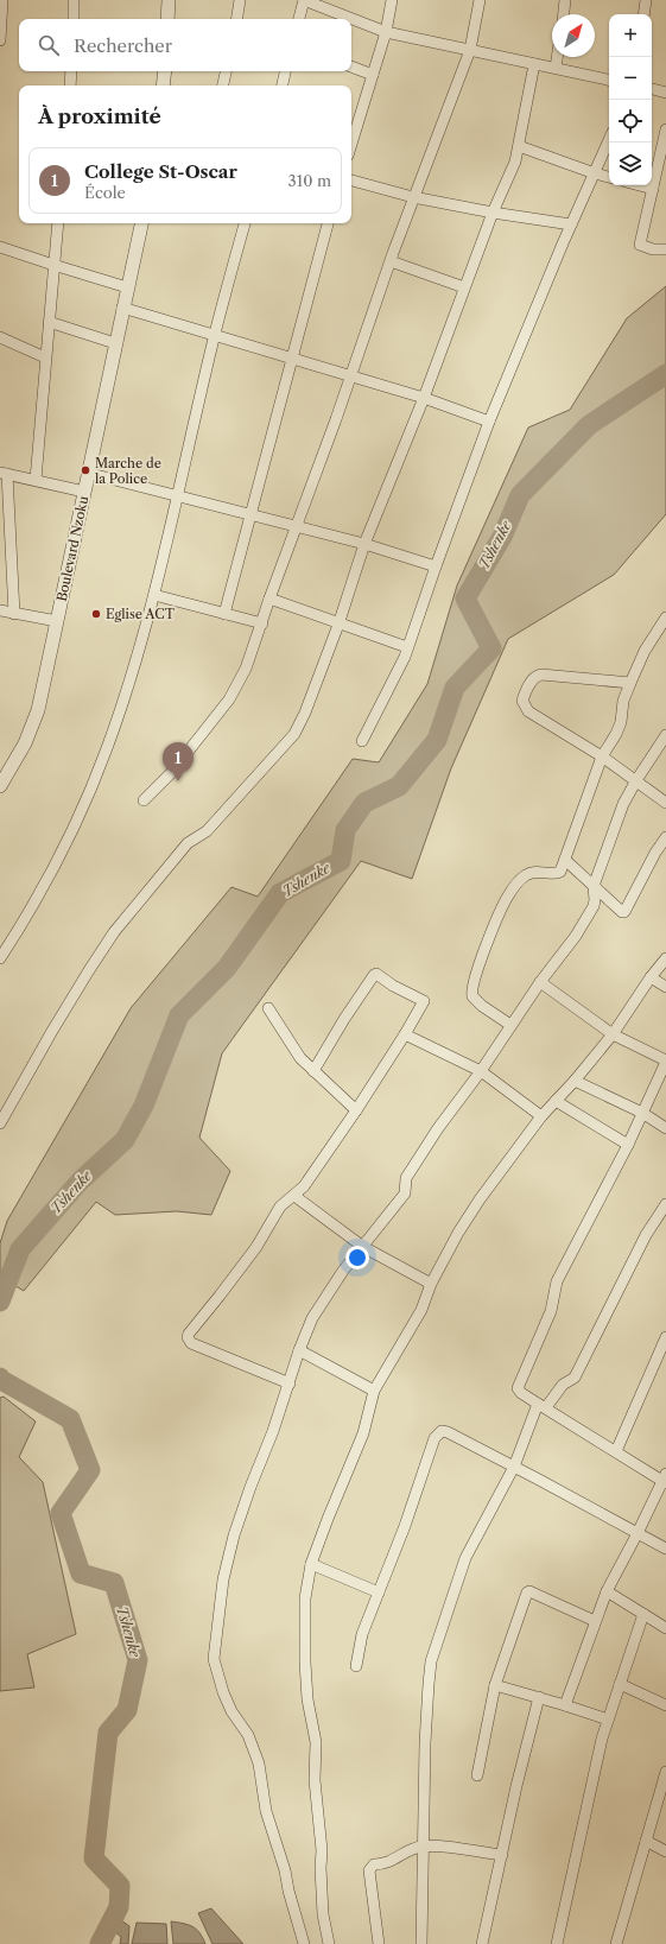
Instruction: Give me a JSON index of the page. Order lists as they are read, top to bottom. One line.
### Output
{"streets":{"street":["Boulevard Nzoku"]},"water":["Tshenke"],"places":["Marche de la Police","Eglise ACT"],"north":"top right","page":{"map_buttons":["+","−"],"search":"Rechercher","heading":"À proximité","list":[{"mark":"1","name":"College St-Oscar","note":"École","value":"310 m"}],"pins":"1"}}
